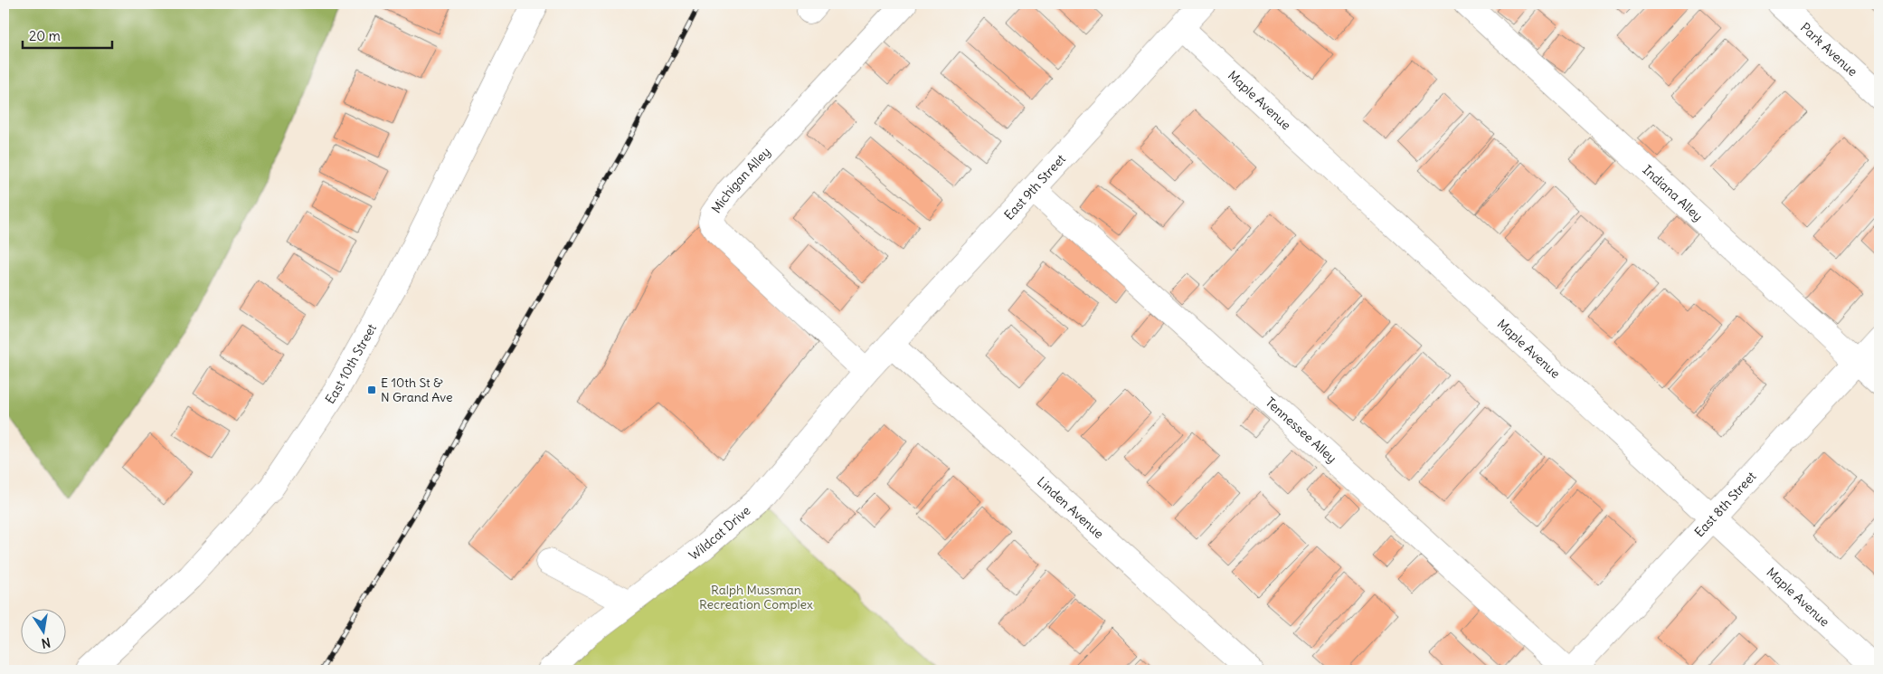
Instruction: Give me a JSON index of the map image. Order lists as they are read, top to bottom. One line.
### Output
{"streets":{"street":["Park Avenue","Maple Avenue","Michigan Alley","East 9th Street","Indiana Alley","East 10th Street","Tennessee Alley","East 8th Street","Linden Avenue","Wildcat Drive"]},"crossings":[["Maple Avenue","East 9th Street"],["Maple Avenue","East 8th Street"],["Michigan Alley","East 9th Street"],["Michigan Alley","Wildcat Drive"],["East 9th Street","Tennessee Alley"],["East 9th Street","Linden Avenue"],["East 9th Street","Wildcat Drive"],["Indiana Alley","East 8th Street"]],"parks":["Ralph Mussman Recreation Complex"],"places":{"transit":["E 10th St & N Grand Ave"]},"scale_bar":"20 m","north":"bottom"}
